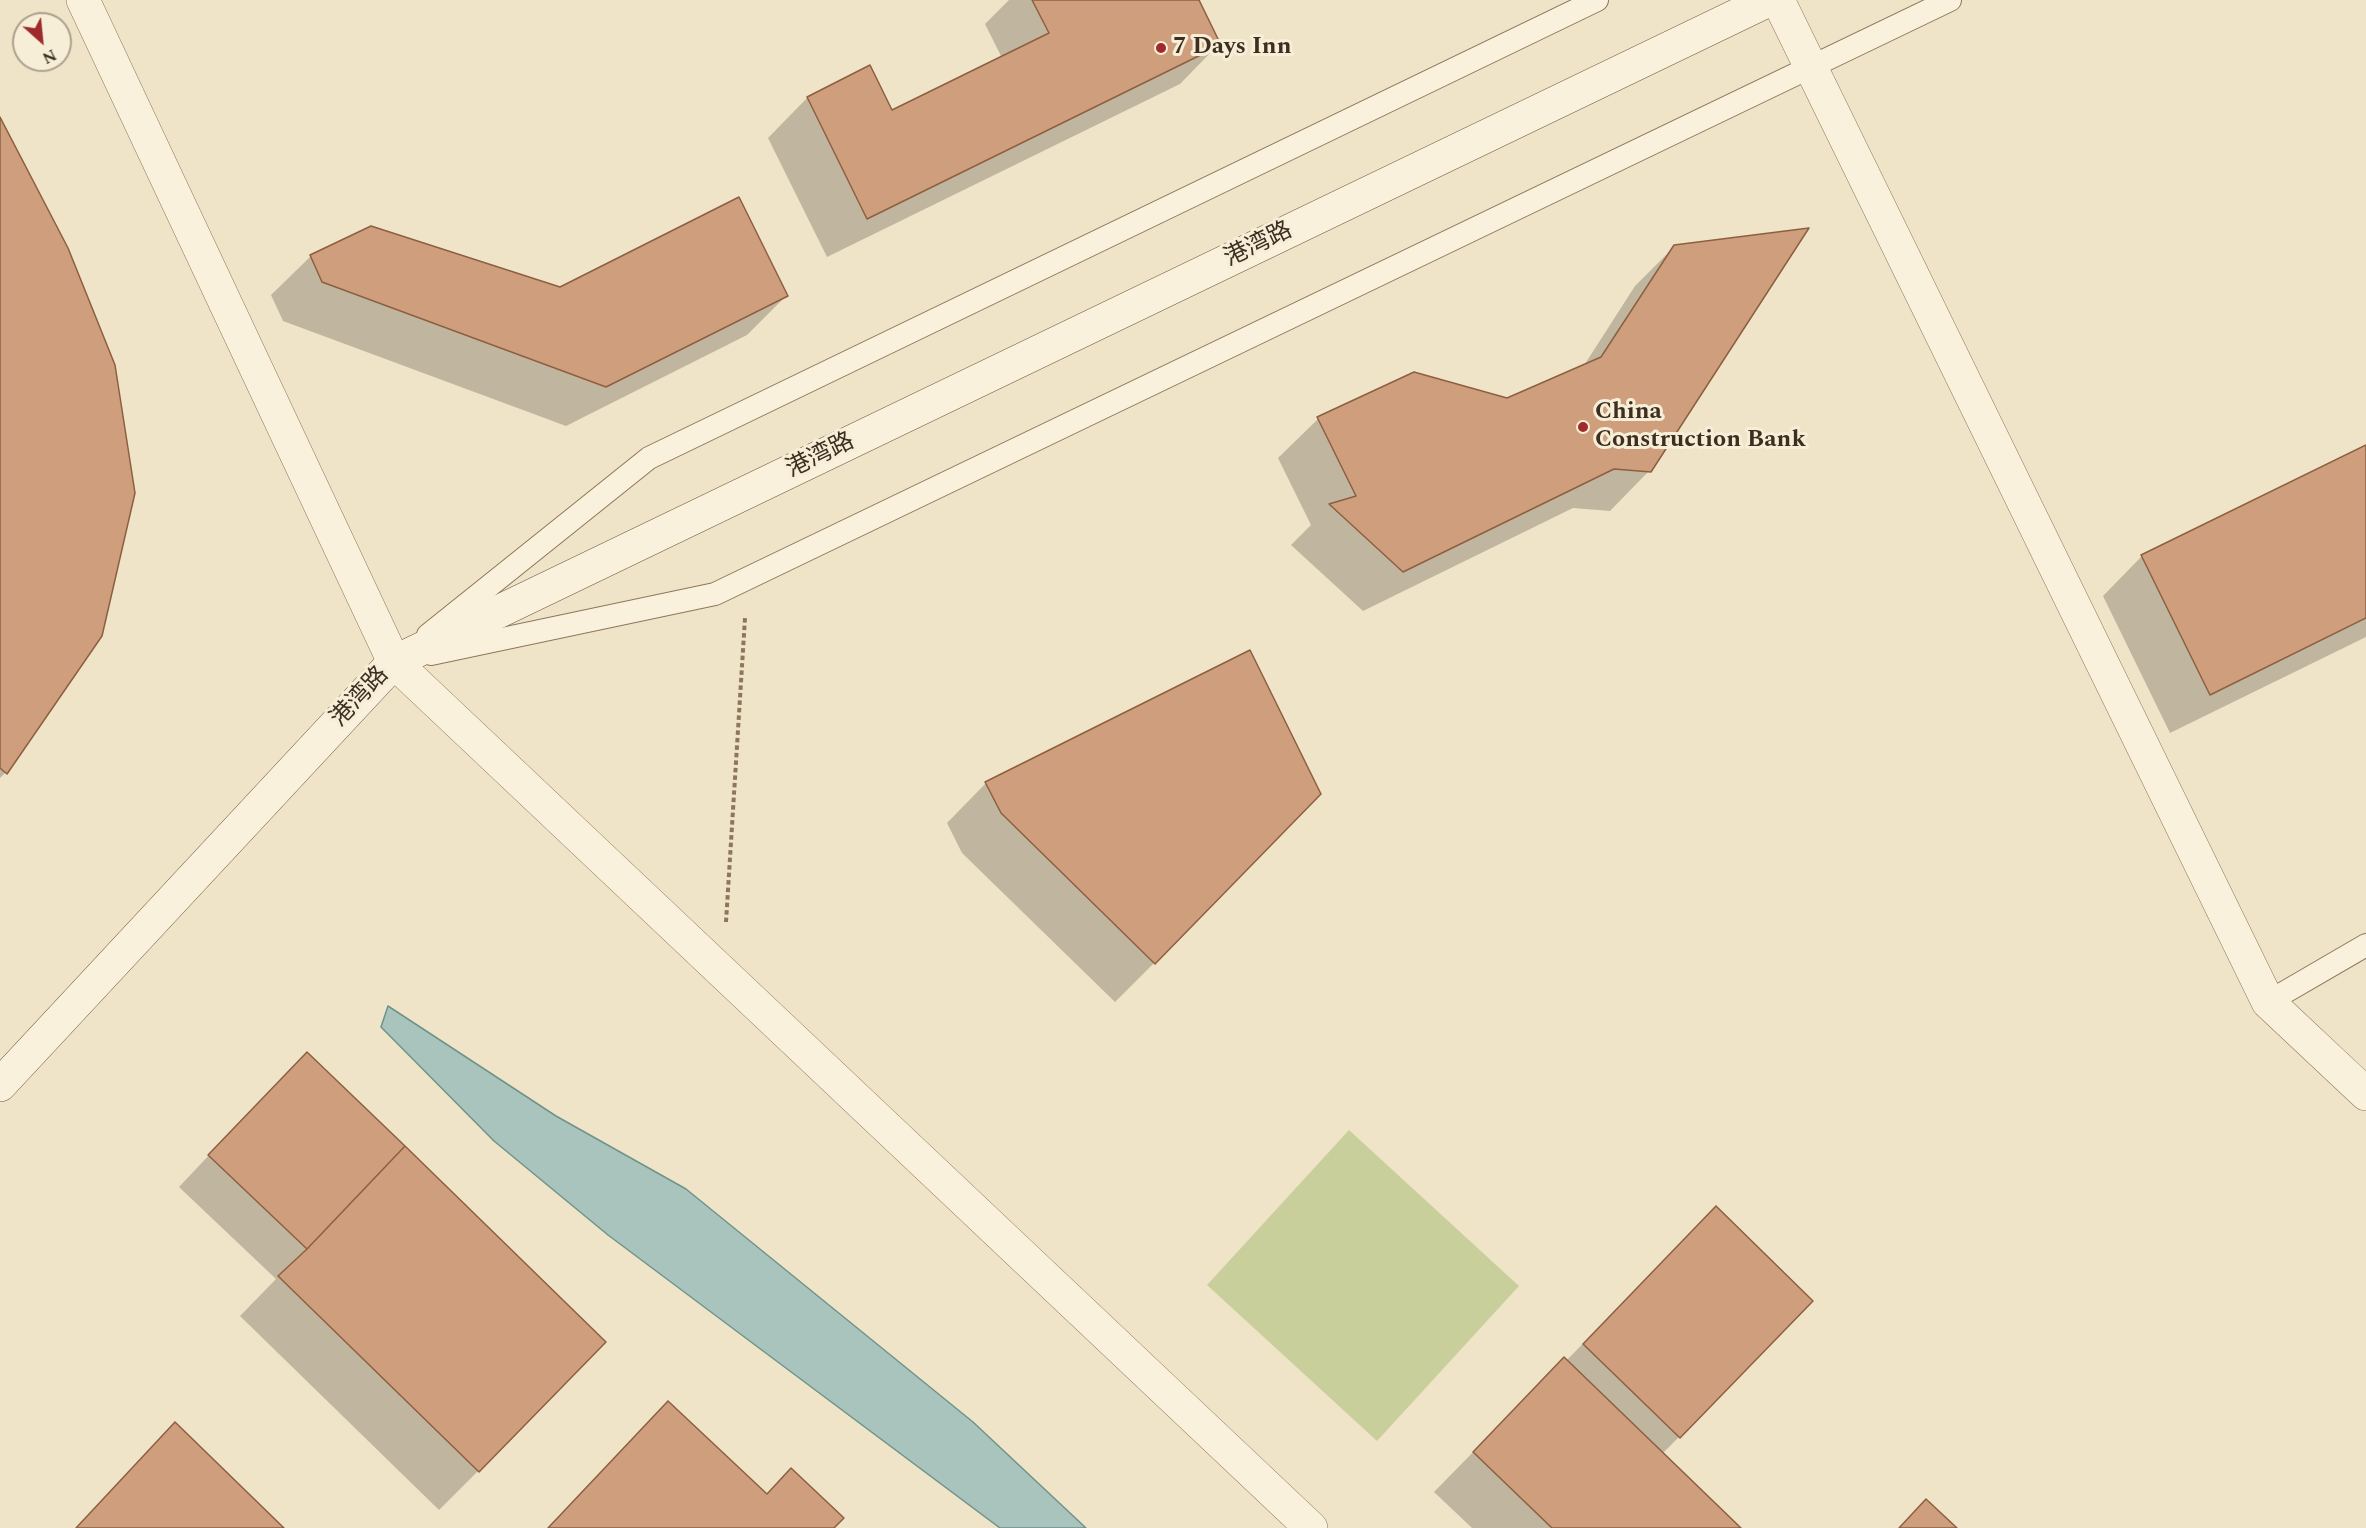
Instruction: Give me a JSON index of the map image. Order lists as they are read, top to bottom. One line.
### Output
{"streets":{"street":["港湾路"]},"places":["7 Days Inn","China Construction Bank"],"north":"bottom right"}
